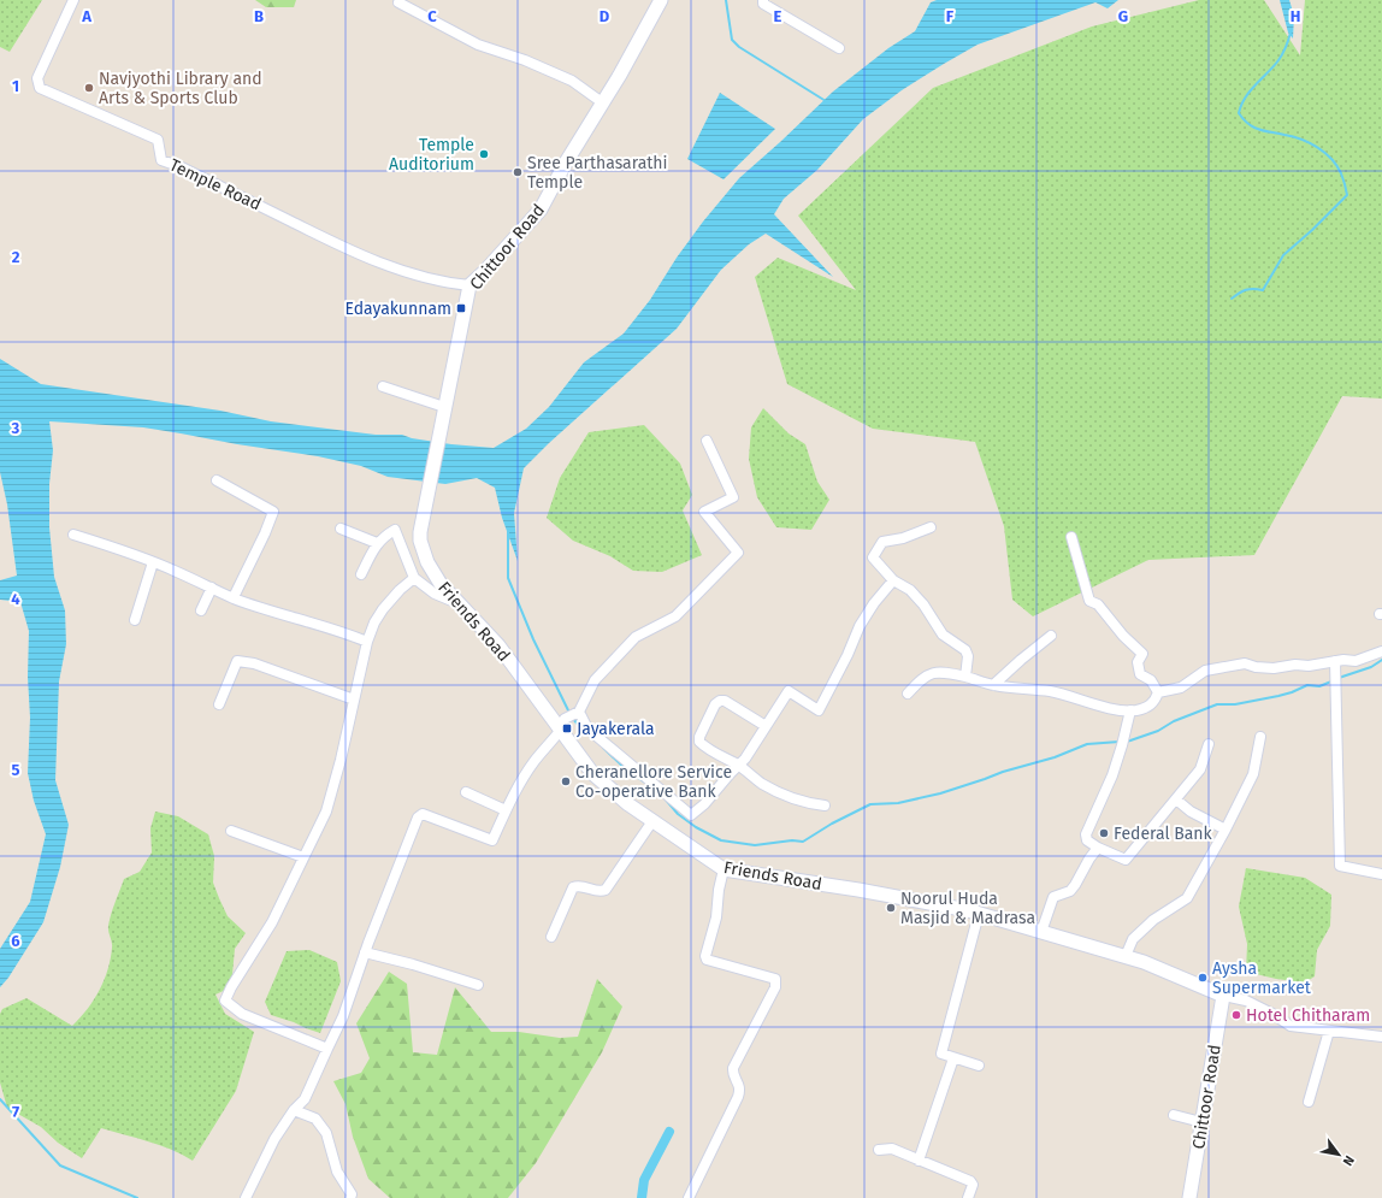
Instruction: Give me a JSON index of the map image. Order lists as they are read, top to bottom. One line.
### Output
{"streets":{"main road":["Chittoor Road","Friends Road"],"street":["Temple Road"]},"crossings":[["Temple Road","Chittoor Road"],["Chittoor Road","Friends Road"]],"places":{"other":["Navjyothi Library and Arts & Sports Club","Temple Auditorium","Sree Parthasarathi Temple","Cheranellore Service Co-operative Bank","Federal Bank","Noorul Huda Masjid & Madrasa","Aysha Supermarket","Hotel Chitharam"],"transit":["Edayakunnam","Jayakerala"]},"north":"bottom right","grid":{"columns":["A","B","C","D","E","F","G","H"],"rows":["1","2","3","4","5","6","7"]}}
